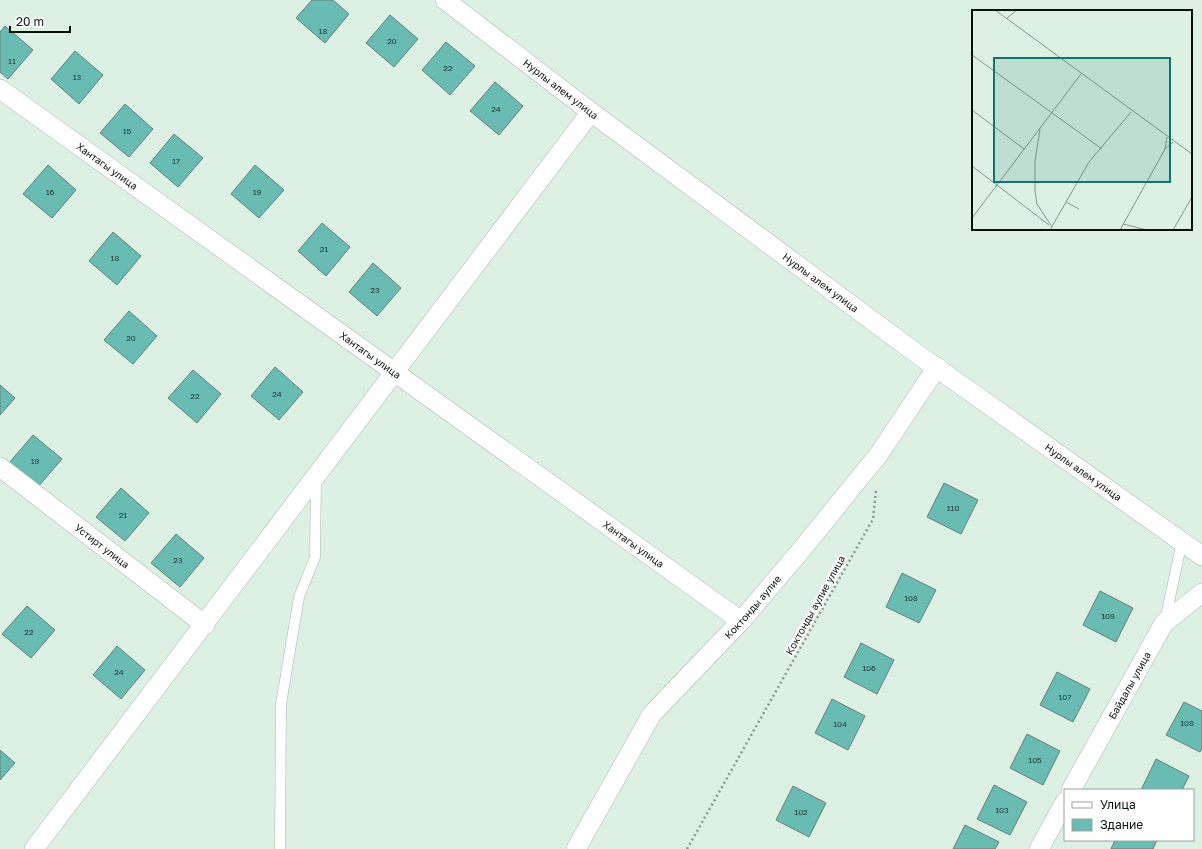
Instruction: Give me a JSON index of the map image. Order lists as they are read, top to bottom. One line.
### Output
{"streets":{"street":["Нурлы алем улица","Хантагы улица","Устирт улица","Коктонды аулие","Байдалы улица"],"path":["Коктонды аулие улица"]},"crossings":[["Нурлы алем улица","Коктонды аулие"],["Хантагы улица","Коктонды аулие"],["Коктонды аулие улица","Коктонды аулие"]],"house_numbers":["18","20","11","22","13","24","15","17","16","19","21","18","23","20","24","22","19","110","21","23","108","109","22","106","24","107","108","104","105","103","102"],"legend":["Улица","Здание"],"scale_bar":"20 m"}
